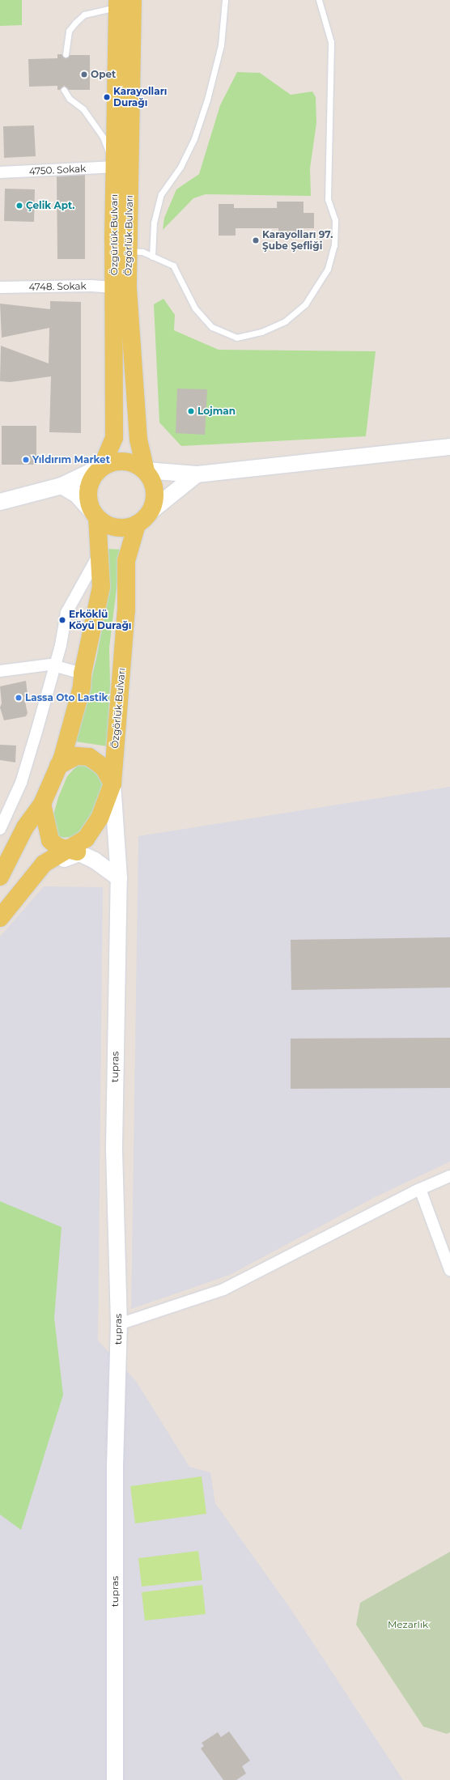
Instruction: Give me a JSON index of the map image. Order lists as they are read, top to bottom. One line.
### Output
{"streets":{"main road":["Özgürlük Bulvarı","Özgörlük Bulvarı"],"street":["4750. Sokak","4748. Sokak","tupras"]},"crossings":[["4750. Sokak","Özgürlük Bulvarı"],["Özgürlük Bulvarı","Özgörlük Bulvarı"],["Özgürlük Bulvarı","4748. Sokak"],["Özgörlük Bulvarı","tupras"]],"parks":["Mezarlık"],"places":["Opet","Karayolları Durağı","Çelik Apt.","Karayolları 97. Şube Şefliği","Lojman","Yıldırım Market","Erköklü Köyü Durağı","Lassa Oto Lastik"]}
